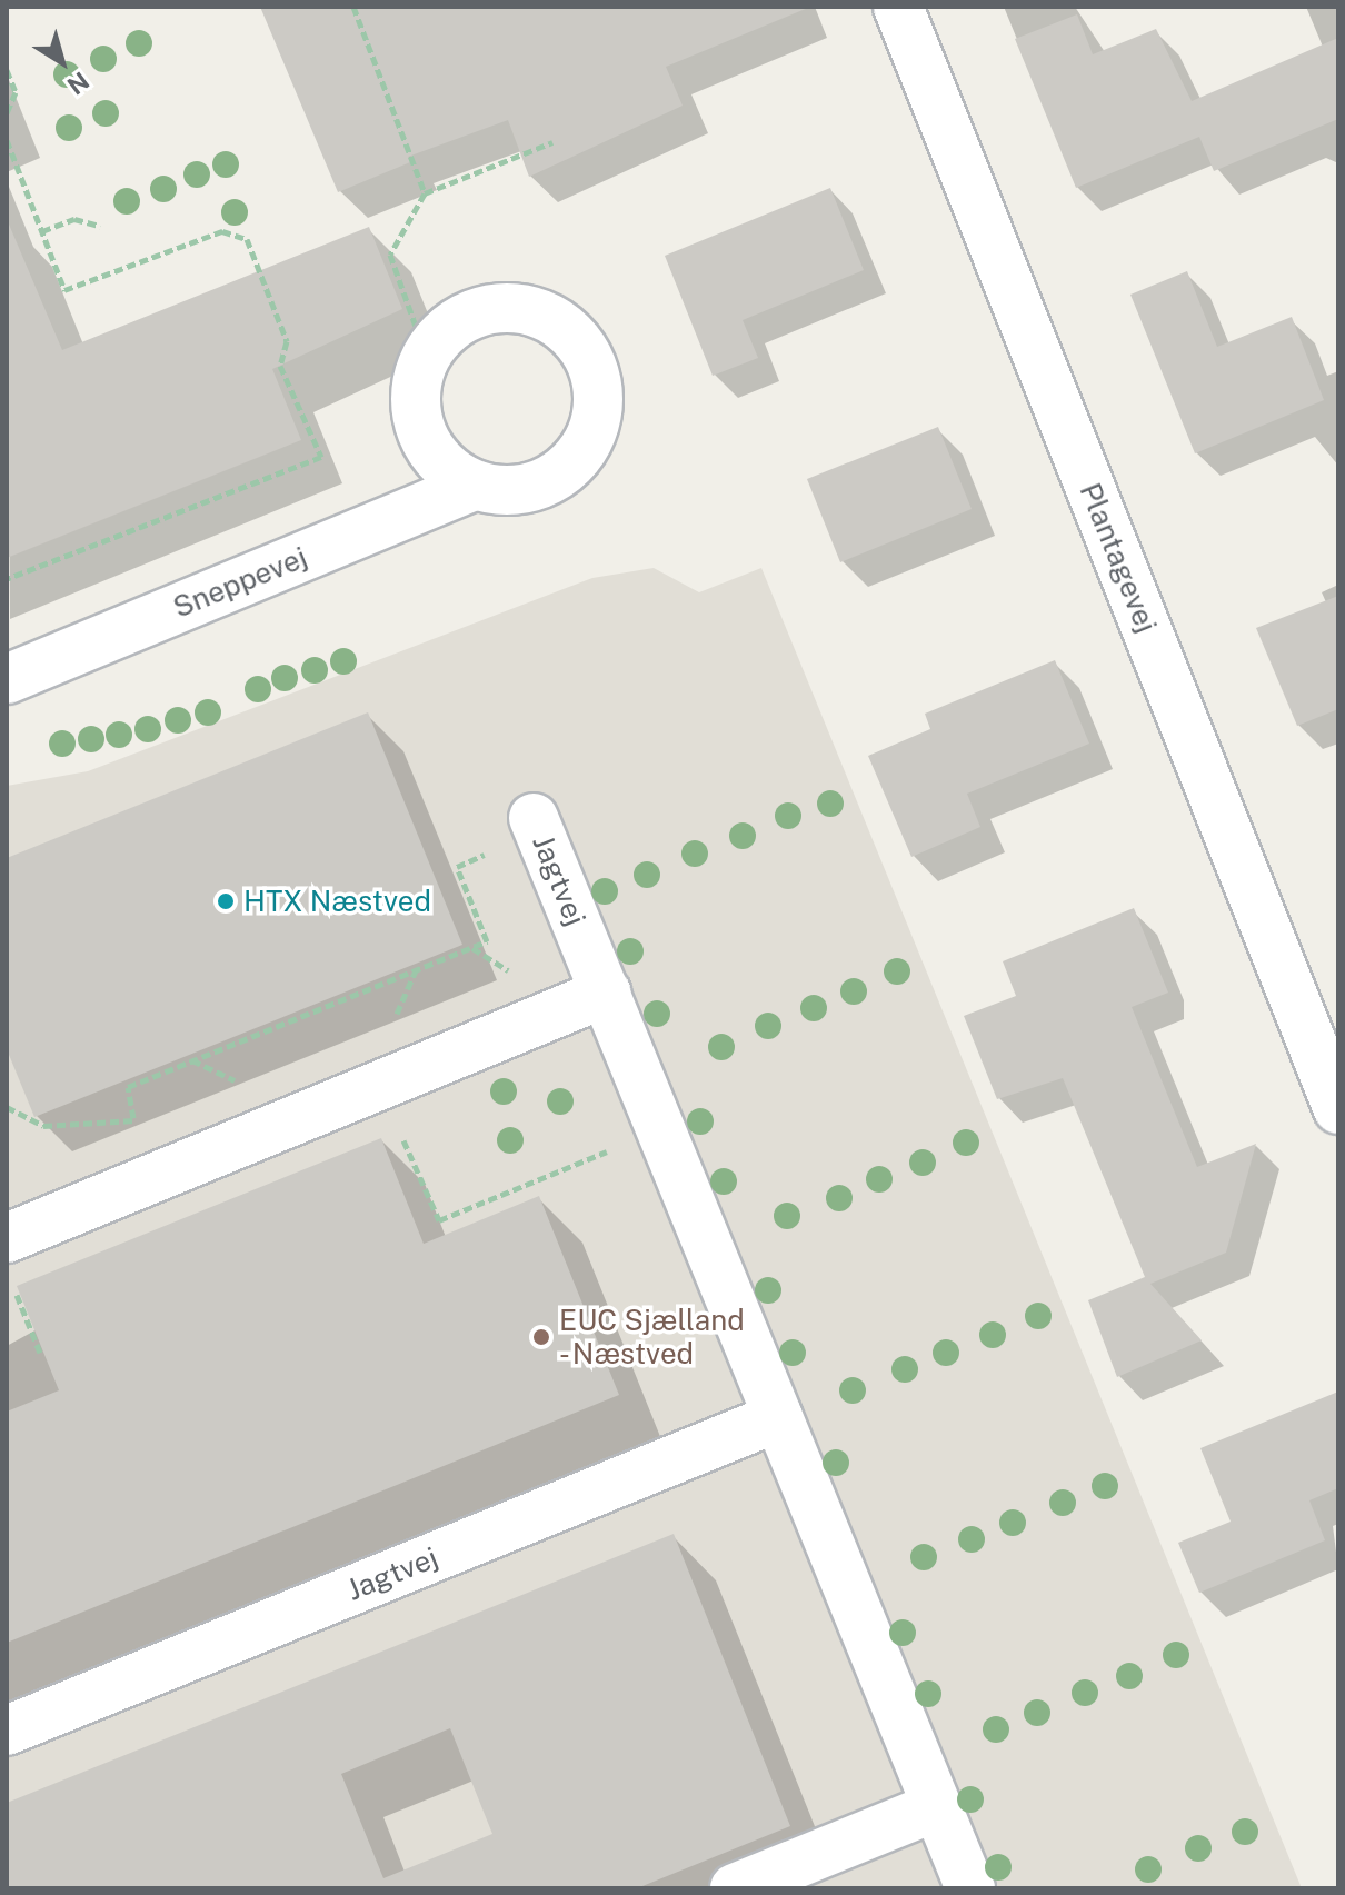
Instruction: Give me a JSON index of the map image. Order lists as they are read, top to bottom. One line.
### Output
{"streets":{"street":["Plantagevej","Sneppevej","Jagtvej"]},"places":["HTX Næstved","EUC Sjælland - Næstved"],"north":"bottom right"}
